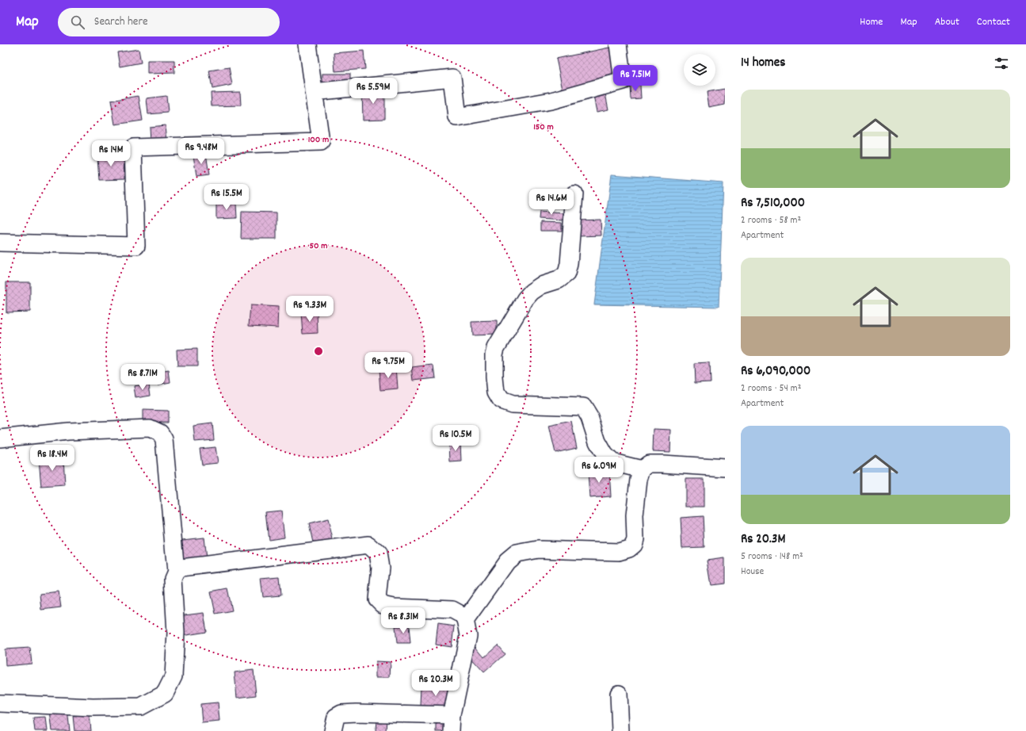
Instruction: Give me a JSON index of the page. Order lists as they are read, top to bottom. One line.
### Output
{"page":{"header":"Map","search":"Search here","nav":["Home","Map","About","Contact"],"heading":"14 homes","price":["Rs 7.51M","Rs 5.59M","Rs 9.48M","Rs 14M","Rs 15.5M","Rs 14.6M","Rs 9.33M","Rs 9.75M","Rs 8.71M","Rs 10.5M","Rs 18.4M","Rs 6.09M","Rs 8.31M","Rs 20.3M"],"list":[{"name":"Rs 7,510,000","note":"2 rooms · 58 m² · Apartment"},{"name":"Rs 6,090,000","note":"2 rooms · 54 m² · Apartment"},{"name":"Rs 20.3M","note":"5 rooms · 148 m² · House"}]},"rings":["150 m","100 m","50 m"]}
